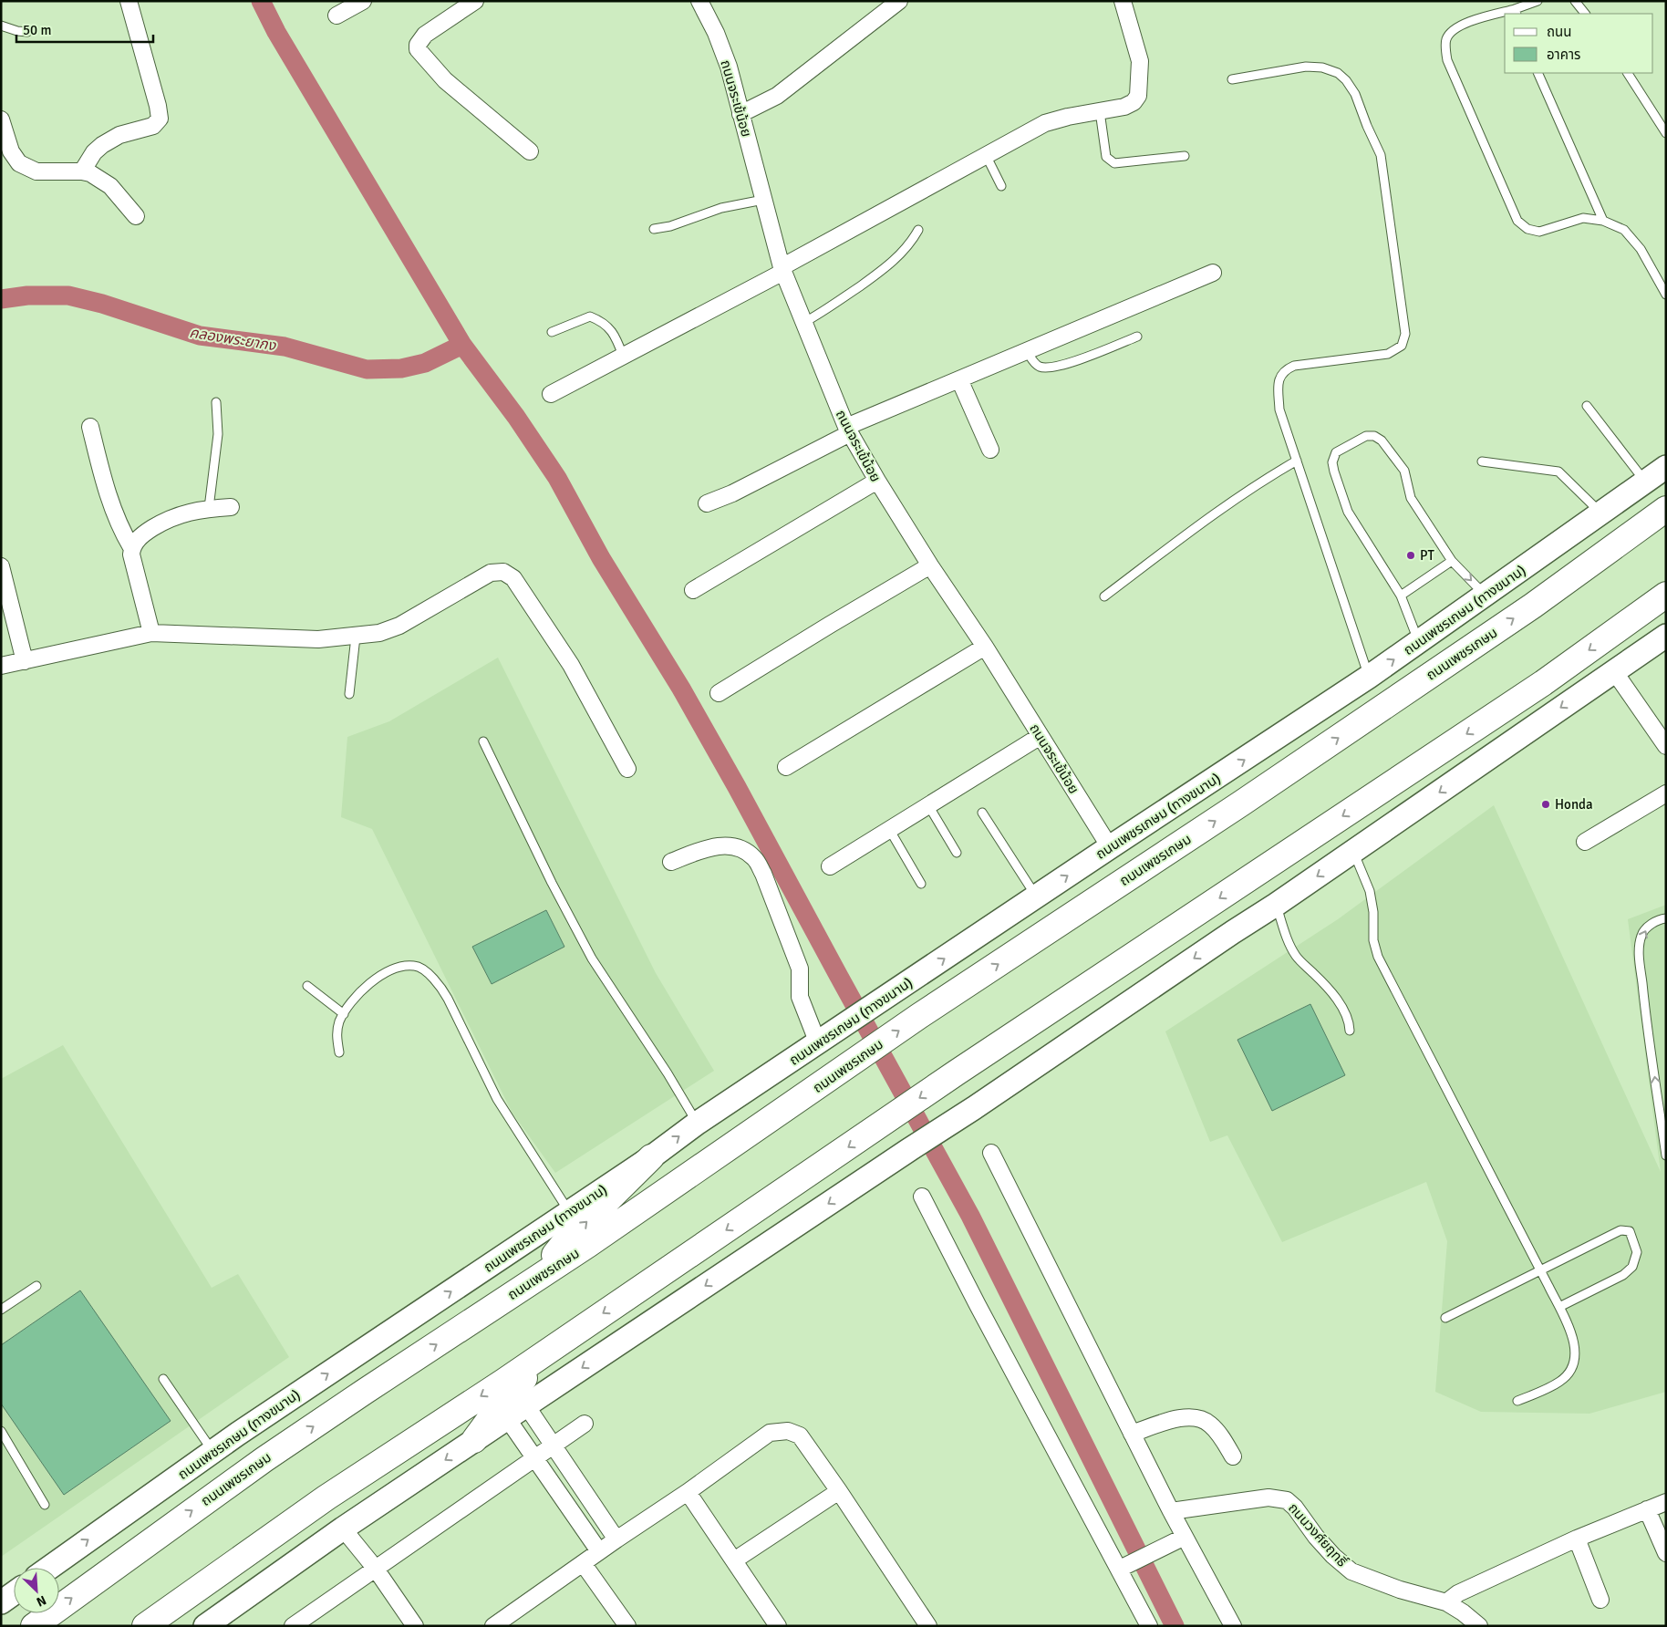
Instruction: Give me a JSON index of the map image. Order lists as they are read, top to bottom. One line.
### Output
{"streets":{"highway":["ถนนเพชรเกษม"],"main road":["ถนนเพชรเกษม (ทางขนาน)"],"street":["ถนนจระเข้น้อย","ถนนวงศ์ยฤทธิ์"]},"crossings":[["ถนนจระเข้น้อย","ถนนเพชรเกษม (ทางขนาน)"]],"water":["คลองพระยากง"],"places":["PT","Honda"],"legend":["ถนน","อาคาร"],"scale_bar":"50 m","north":"bottom right"}
